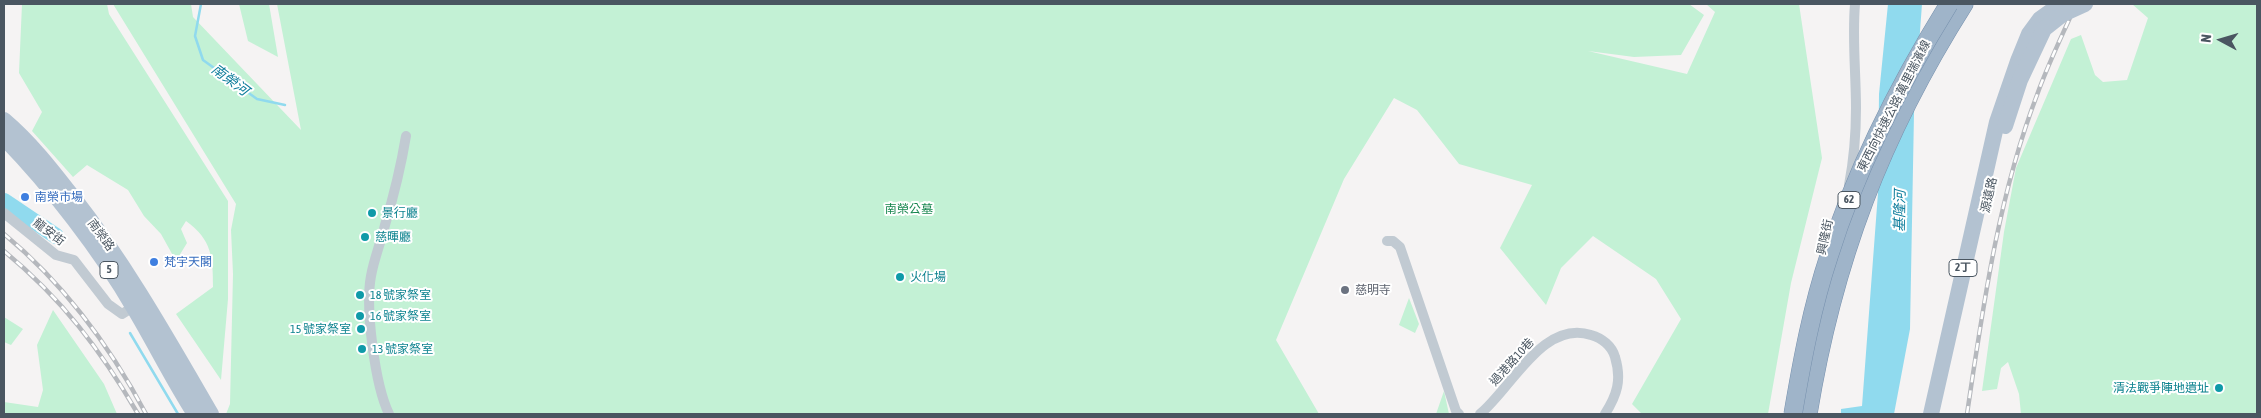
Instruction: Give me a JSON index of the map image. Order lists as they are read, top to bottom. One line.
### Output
{"streets":{"highway":["東西向快速公路 萬里瑞濱線","62"],"main road":["源遠路","南榮路","2丁","5"],"street":["龍安街","興隆街","過港路10巷"]},"crossings":[["龍安街","南榮路"]],"water":["南榮河","基隆河"],"parks":["南榮公墓"],"places":["南榮市場","景行廳","慈暉廳","梵宇天閣","火化場","慈明寺","18 號家祭室","16 號家祭室","15 號家祭室","13 號家祭室","清法戰爭陣地遺址"],"north":"left"}
